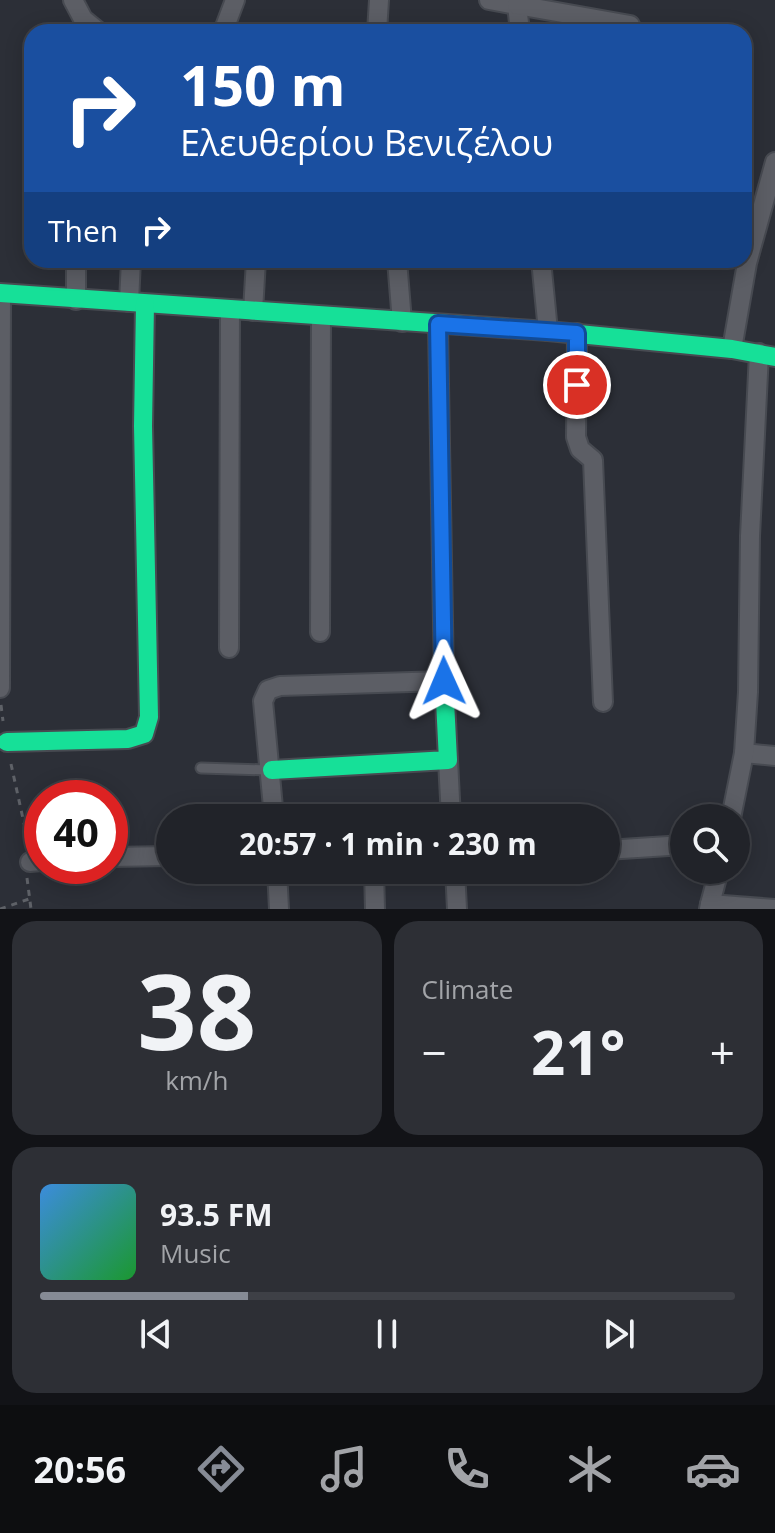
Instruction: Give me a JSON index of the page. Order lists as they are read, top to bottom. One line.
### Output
{"page":{"turn":["150 m","Ελευθερίου Βενιζέλου"],"then":"Then","limit":"40","trip":"20:57 · 1 min · 230 m","tile":[["38","km/h"],"Climate"],"heat":["−","21°","+"],"song":["93.5 FM","Music"],"tabs":"20:56"}}
